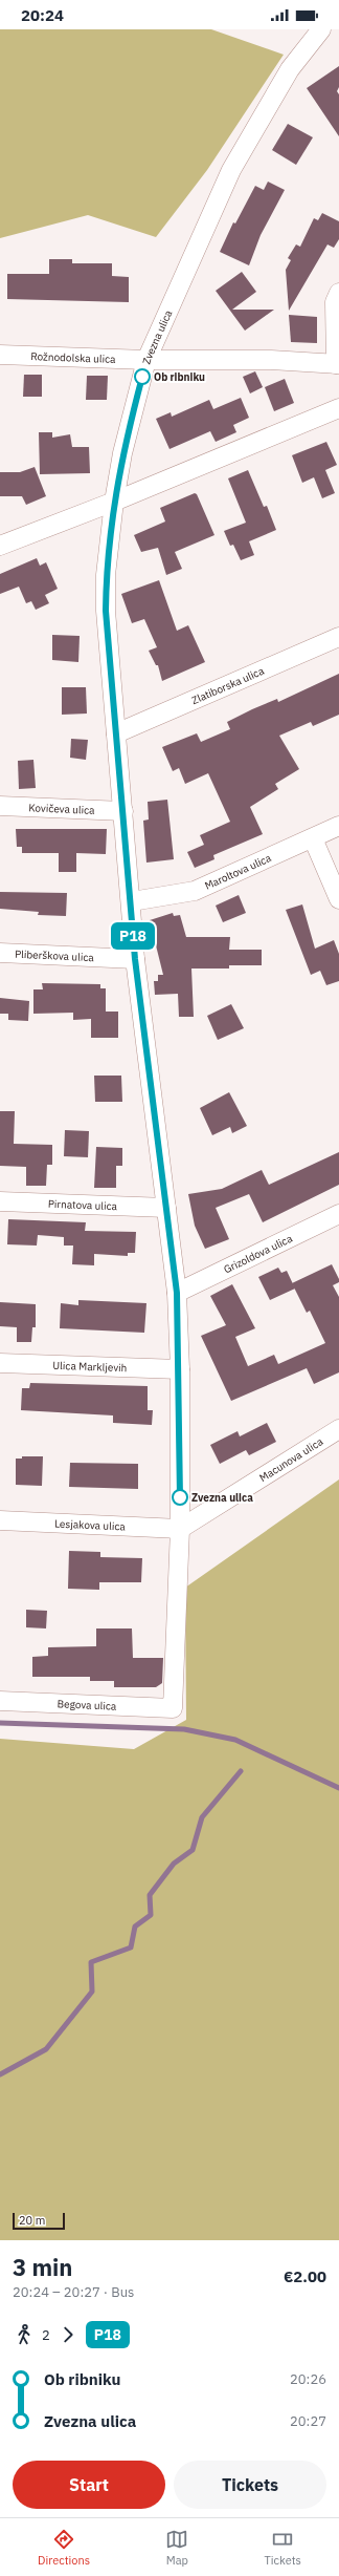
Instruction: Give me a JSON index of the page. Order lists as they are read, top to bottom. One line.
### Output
{"streets":{"street":["Zvezna ulica","Rožnodolska ulica","Zlatiborska ulica","Kovičeva ulica","Maroltova ulica","Pliberškova ulica","Pirnatova ulica","Grizoldova ulica","Ulica Markljevih","Macunova ulica","Lesjakova ulica","Begova ulica"]},"crossings":[["Zvezna ulica","Rožnodolska ulica"],["Zvezna ulica","Zlatiborska ulica"],["Zvezna ulica","Kovičeva ulica"],["Zvezna ulica","Maroltova ulica"],["Zvezna ulica","Pliberškova ulica"],["Zvezna ulica","Pirnatova ulica"],["Zvezna ulica","Grizoldova ulica"],["Zvezna ulica","Ulica Markljevih"],["Zvezna ulica","Macunova ulica"],["Zvezna ulica","Lesjakova ulica"],["Zvezna ulica","Begova ulica"],["Macunova ulica","Lesjakova ulica"]],"places":["Ob ribniku","Zvezna ulica"],"lines":["bus line P18"],"scale_bar":"20 m","page":{"status":"20:24","on_map":"P18","scale":"20 m","heading":["3 min","20:24 – 20:27 · Bus","€2.00"],"legs":["2","P18"],"list":[{"name":"Ob ribniku","value":"20:26"},{"name":"Zvezna ulica","value":"20:27"}],"buttons":["Start","Tickets"],"tabs":["Directions","Map","Tickets"]}}
